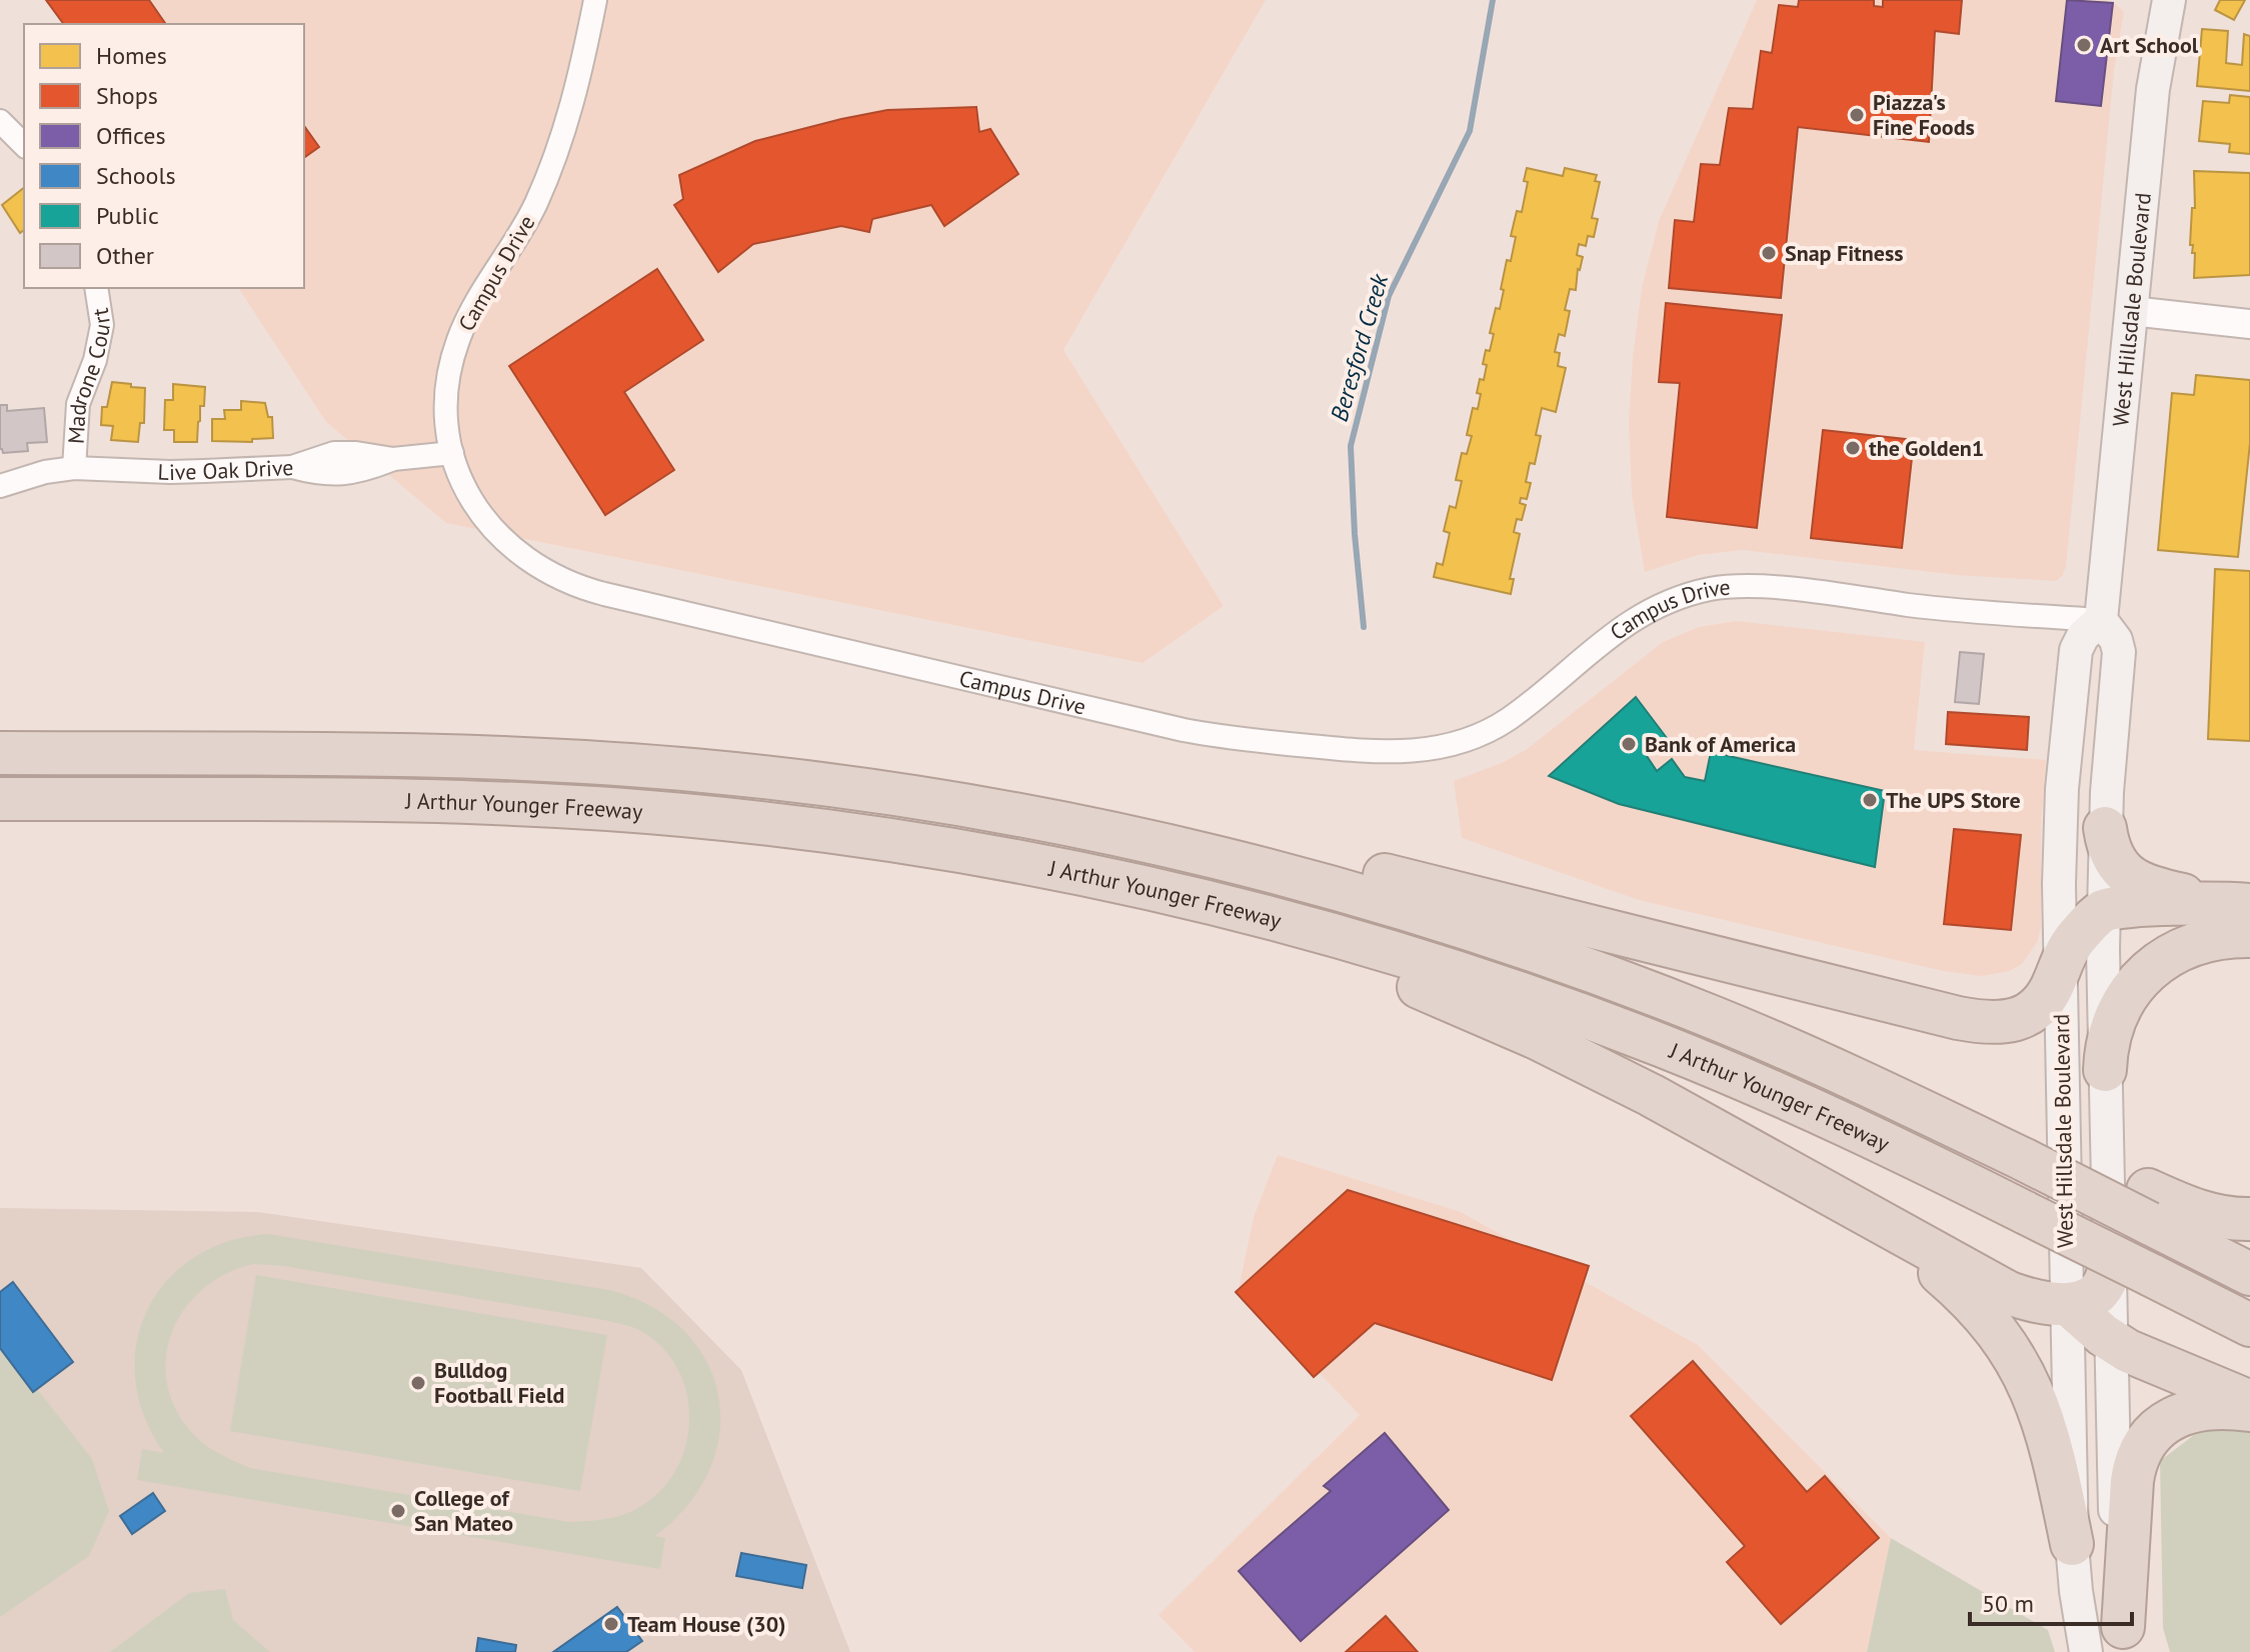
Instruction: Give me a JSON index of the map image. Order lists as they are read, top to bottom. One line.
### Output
{"streets":{"highway":["J Arthur Younger Freeway"],"main road":["West Hillsdale Boulevard"],"street":["Campus Drive","Madrone Court","Live Oak Drive"]},"crossings":[["Campus Drive","West Hillsdale Boulevard"],["Campus Drive","Live Oak Drive"],["Madrone Court","Live Oak Drive"]],"water":["Beresford Creek"],"places":["Art School","Piazza's Fine Foods","Snap Fitness","the Golden1","Bank of America","The UPS Store","Bulldog Football Field","College of San Mateo","Team House (30)"],"legend":["Homes","Shops","Offices","Schools","Public","Other"],"scale_bar":"50 m"}
